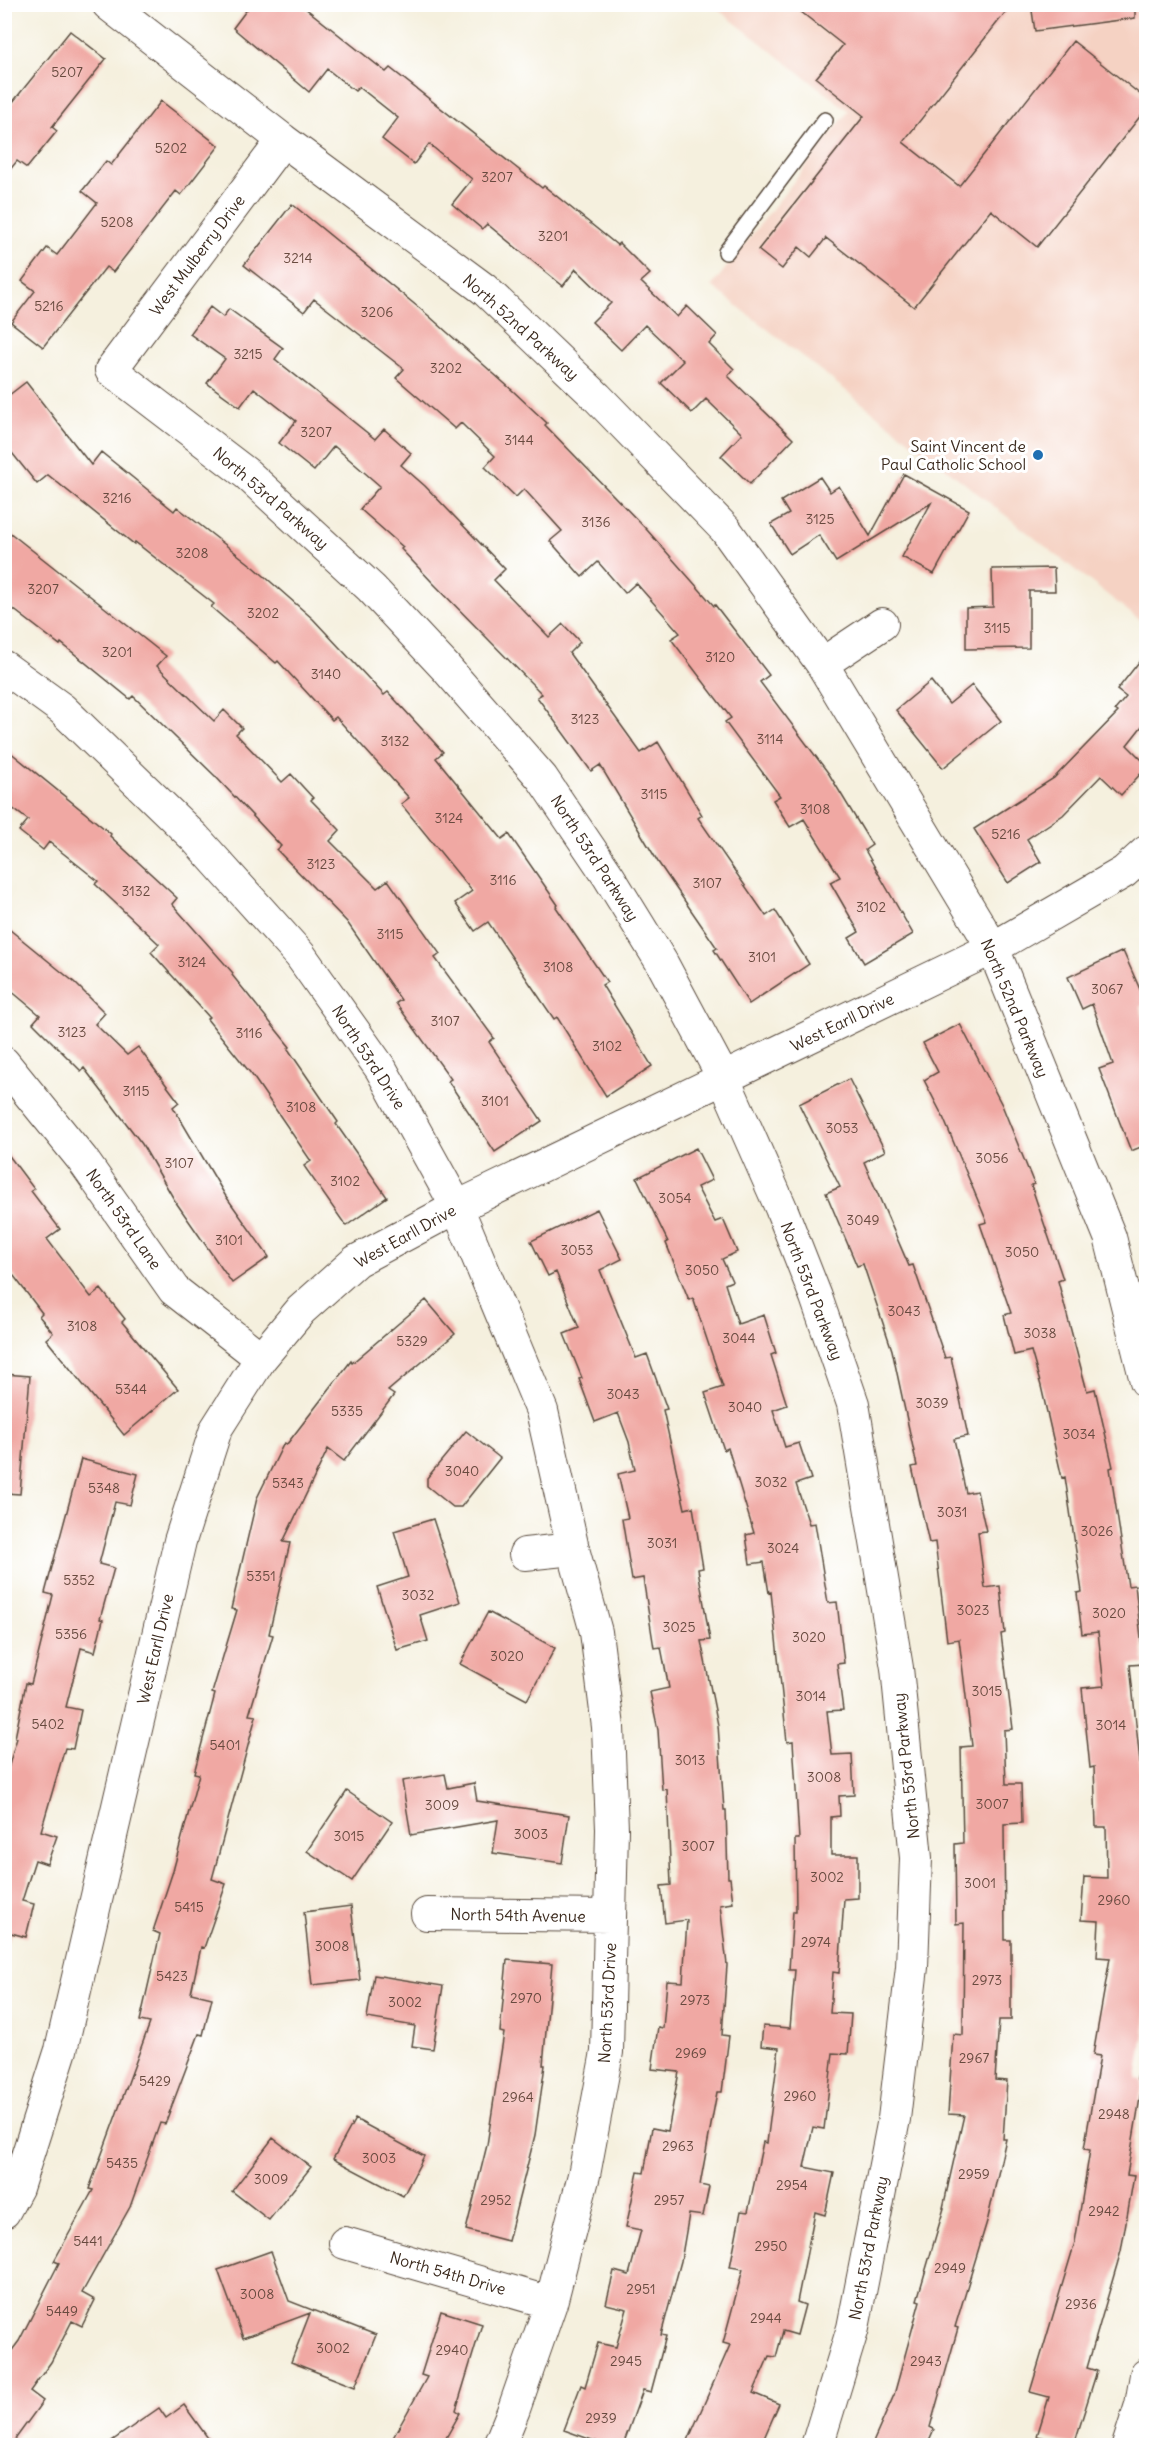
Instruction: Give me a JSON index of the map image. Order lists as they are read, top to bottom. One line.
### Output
{"streets":{"street":["West Mulberry Drive","North 52nd Parkway","North 53rd Parkway","West Earll Drive","North 53rd Drive","North 53rd Lane","North 54th Avenue","North 54th Drive"]},"crossings":[["West Mulberry Drive","North 52nd Parkway"],["West Mulberry Drive","North 53rd Parkway"],["North 52nd Parkway","West Earll Drive"],["North 53rd Parkway","West Earll Drive"],["West Earll Drive","North 53rd Drive"],["West Earll Drive","North 53rd Lane"],["North 53rd Drive","North 54th Avenue"],["North 53rd Drive","North 54th Drive"]],"places":["Saint Vincent de Paul Catholic School"],"house_numbers":["5207","5202","3207","5208","3201","3214","5216","3206","3215","3202","3207","3144","3216","3125","3136","3208","3207","3202","3115","3201","3120","3140","3123","3114","3132","3115","3108","3124","5216","3123","3116","3107","3132","3102","3115","3101","3124","3108","3067","3107","3123","3116","3102","3115","3101","3108","3053","3056","3107","3102","3054","3049","3101","3053","3050","3050","3043","3108","3038","3044","5329","5344","3043","3039","3040","5335","3034","3040","3032","5343","5348","3031","3026","3031","3024","5351","5352","3032","3023","3020","3025","5356","3020","3020","3015","3014","5402","3014","5401","3013","3008","3007","3009","3003","3015","3007","3002","3001","2960","5415","2974","3008","5423","2973","2970","2973","3002","2969","2967","5429","2960","2964","2948","2963","3003","5435","2959","3009","2954","2952","2957","2942","5441","2950","2949","2951","3008","2936","5449","2944","3002","2940","2945","2943","2939"]}
